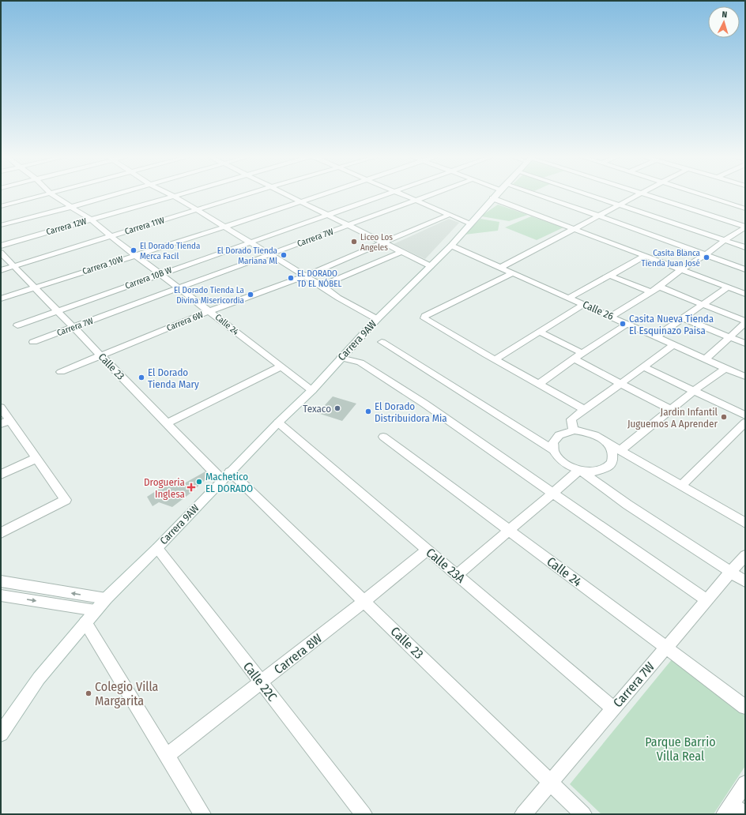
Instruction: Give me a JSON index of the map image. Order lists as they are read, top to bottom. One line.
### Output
{"streets":{"street":["Carrera 11W","Carrera 12W","Carrera 7W","Carrera 10W","Carrera 10B W","Calle 26","Carrera 6W","Calle 24","Carrera 9AW","Calle 23","Calle 23A","Carrera 8W","Calle 22C"]},"crossings":[["Carrera 11W","Calle 24"],["Carrera 11W","Calle 23"],["Carrera 12W","Calle 24"],["Carrera 7W","Calle 24"],["Carrera 7W","Calle 23"],["Carrera 7W","Calle 23A"],["Carrera 10W","Calle 24"],["Carrera 10W","Calle 23"],["Carrera 10B W","Calle 24"],["Carrera 10B W","Calle 23"],["Calle 26","Carrera 9AW"],["Carrera 6W","Calle 24"],["Carrera 6W","Calle 23"],["Calle 24","Carrera 9AW"],["Carrera 9AW","Calle 23"],["Carrera 9AW","Calle 23A"],["Carrera 9AW","Calle 22C"],["Calle 23","Carrera 8W"],["Calle 23A","Carrera 8W"],["Carrera 8W","Calle 22C"]],"parks":["Parque Barrio Villa Real"],"places":{"other":["Liceo Los Angeles","El Dorado Tienda Merca Facil","El Dorado Tienda Mariana Ml","Casita Blanca Tienda Juan José","EL DORADO TD EL NÓBEL","El Dorado Tienda La Divina Misericordia","Casita Nueva Tienda El Esquinazo Paisa","El Dorado Tienda Mary","Texaco","El Dorado Distribuidora Mia","Jardin Infantil Juguemos A Aprender","Machetico EL DORADO","Colegio Villa Margarita"],"health":["Drogueria Inglesa"]},"north":"top"}
